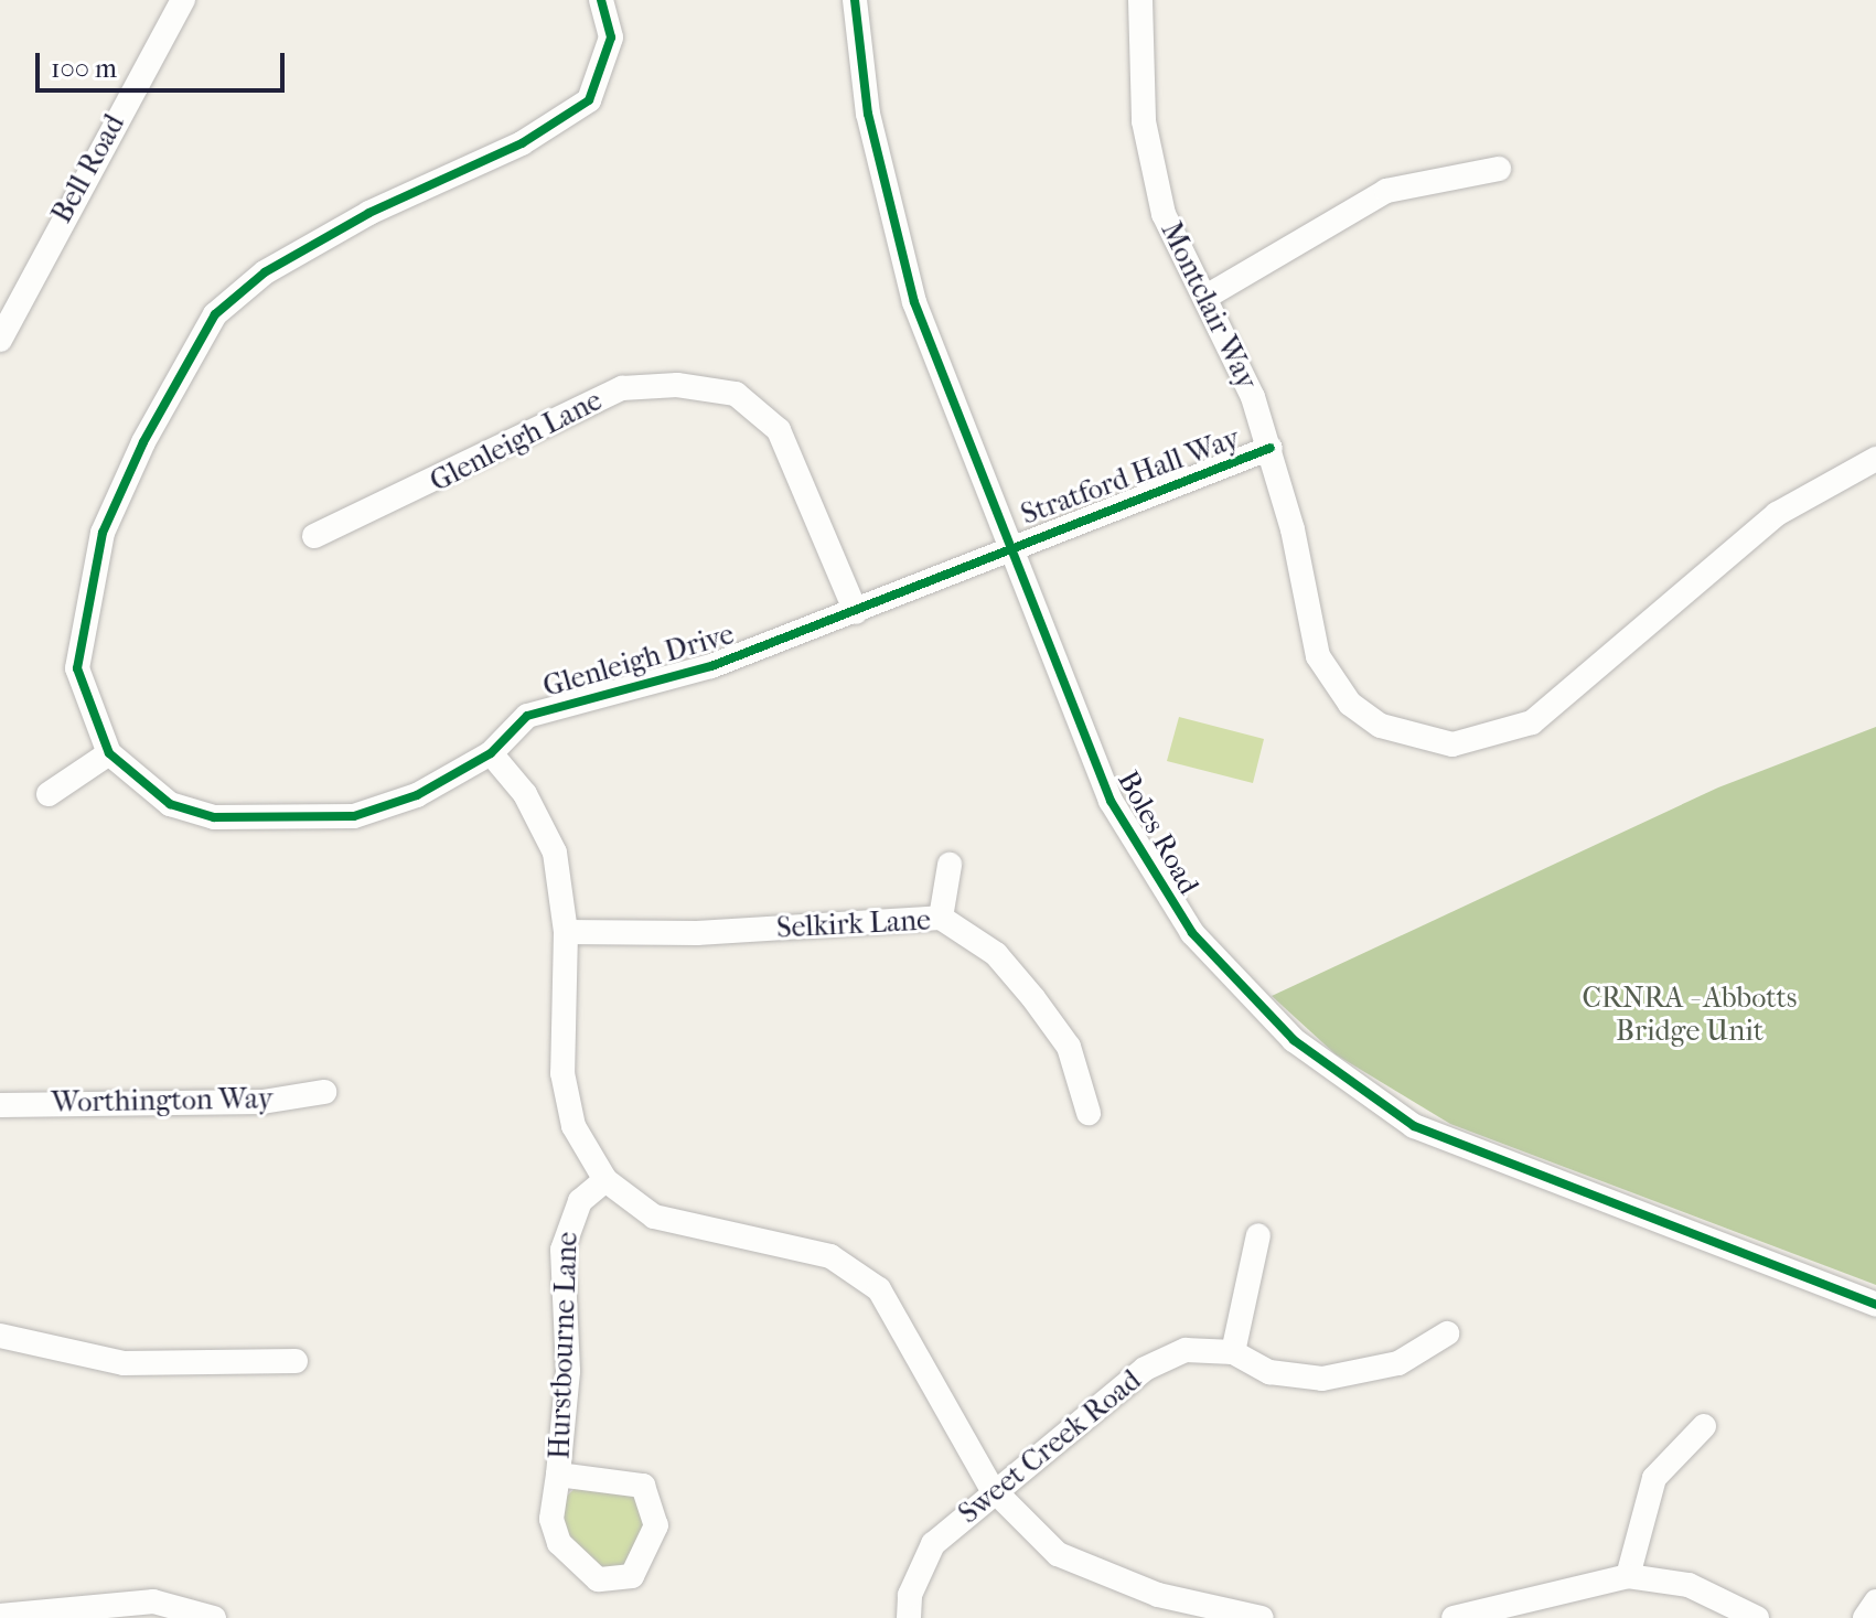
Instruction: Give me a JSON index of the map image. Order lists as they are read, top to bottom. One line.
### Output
{"streets":{"street":["Bell Road","Montclair Way","Glenleigh Lane","Stratford Hall Way","Glenleigh Drive","Boles Road","Selkirk Lane","Worthington Way","Hurstbourne Lane","Sweet Creek Road"]},"crossings":[["Montclair Way","Stratford Hall Way"],["Glenleigh Lane","Glenleigh Drive"],["Stratford Hall Way","Glenleigh Drive"],["Stratford Hall Way","Boles Road"],["Glenleigh Drive","Boles Road"]],"parks":["CRNRA - Abbotts Bridge Unit"],"scale_bar":"100 m"}
